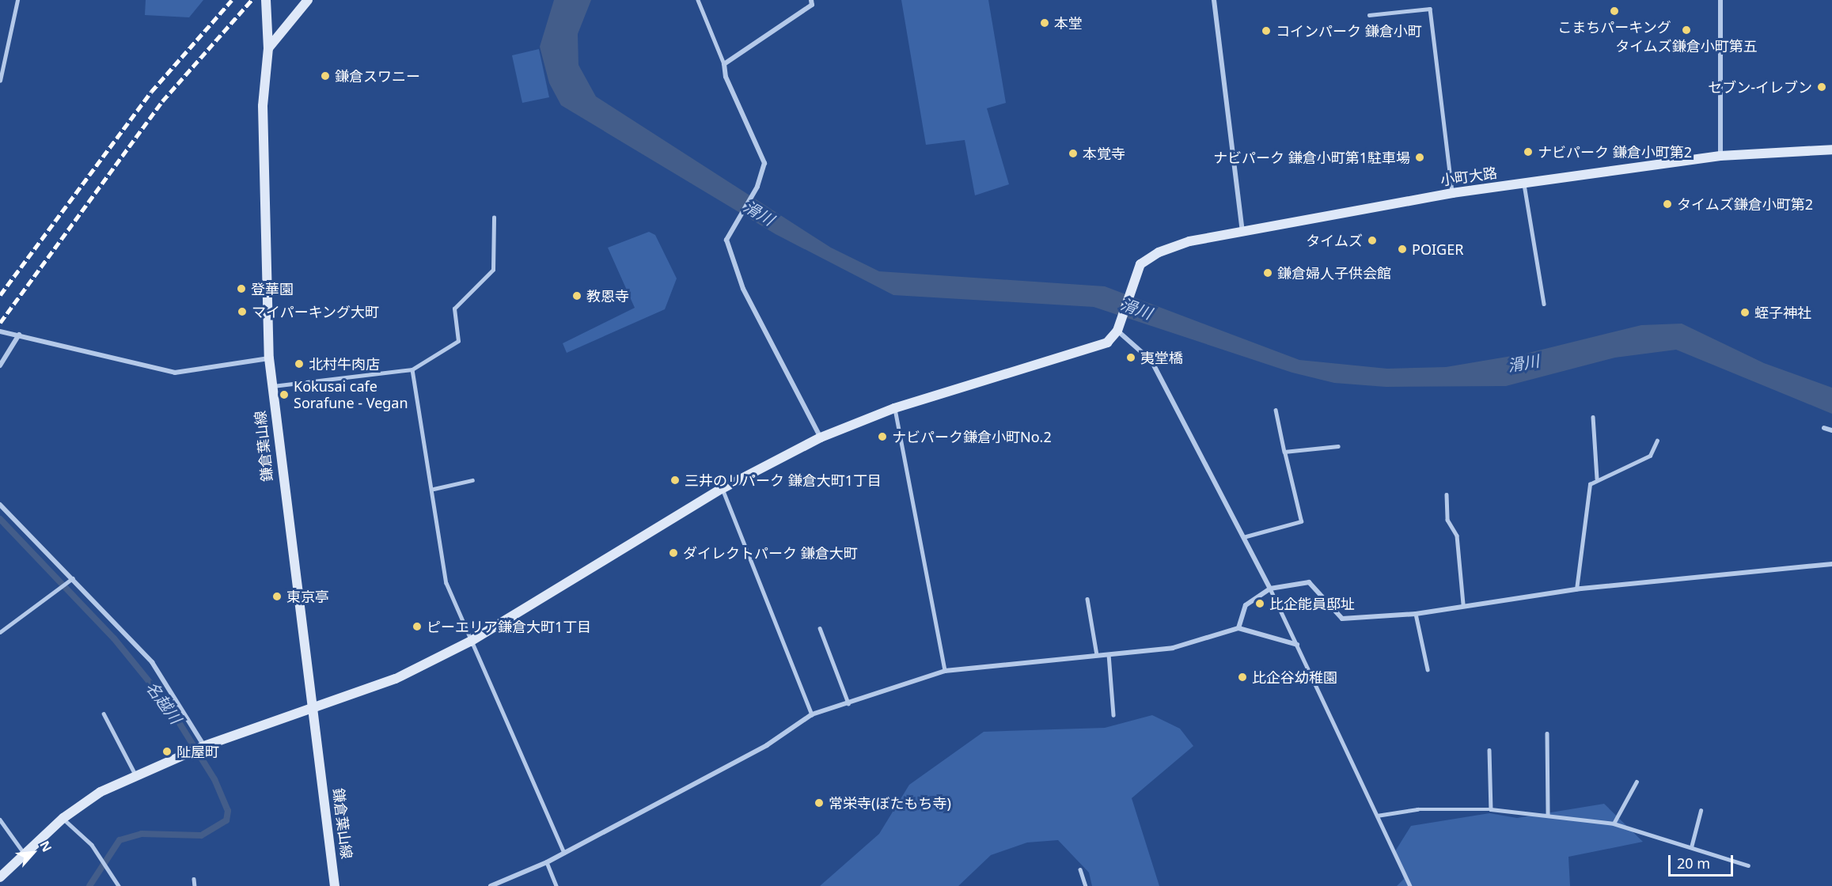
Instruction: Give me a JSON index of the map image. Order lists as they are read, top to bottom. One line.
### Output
{"streets":{"street":["小町大路","鎌倉葉山線"]},"water":["滑川","名越川"],"places":["こまちパーキング","本堂","タイムズ鎌倉小町第五","コインパーク 鎌倉小町","鎌倉スワニー","セブン-イレブン","ナビパーク 鎌倉小町第2","本覚寺","ナビパーク 鎌倉小町第1駐車場","タイムズ鎌倉小町第2","タイムズ","POIGER","鎌倉婦人子供会館","登華園","教恩寺","マイパーキング大町","蛭子神社","夷堂橋","北村牛肉店","Kokusai cafe Sorafune - Vegan","ナビパーク鎌倉小町No.2","三井のリパーク 鎌倉大町1丁目","ダイレクトパーク 鎌倉大町","東京亭","比企能員邸址","ピーエリア鎌倉大町1丁目","比企谷幼稚園","阯屋町","常栄寺(ぼたもち寺)"],"scale_bar":"20 m","north":"top right"}
